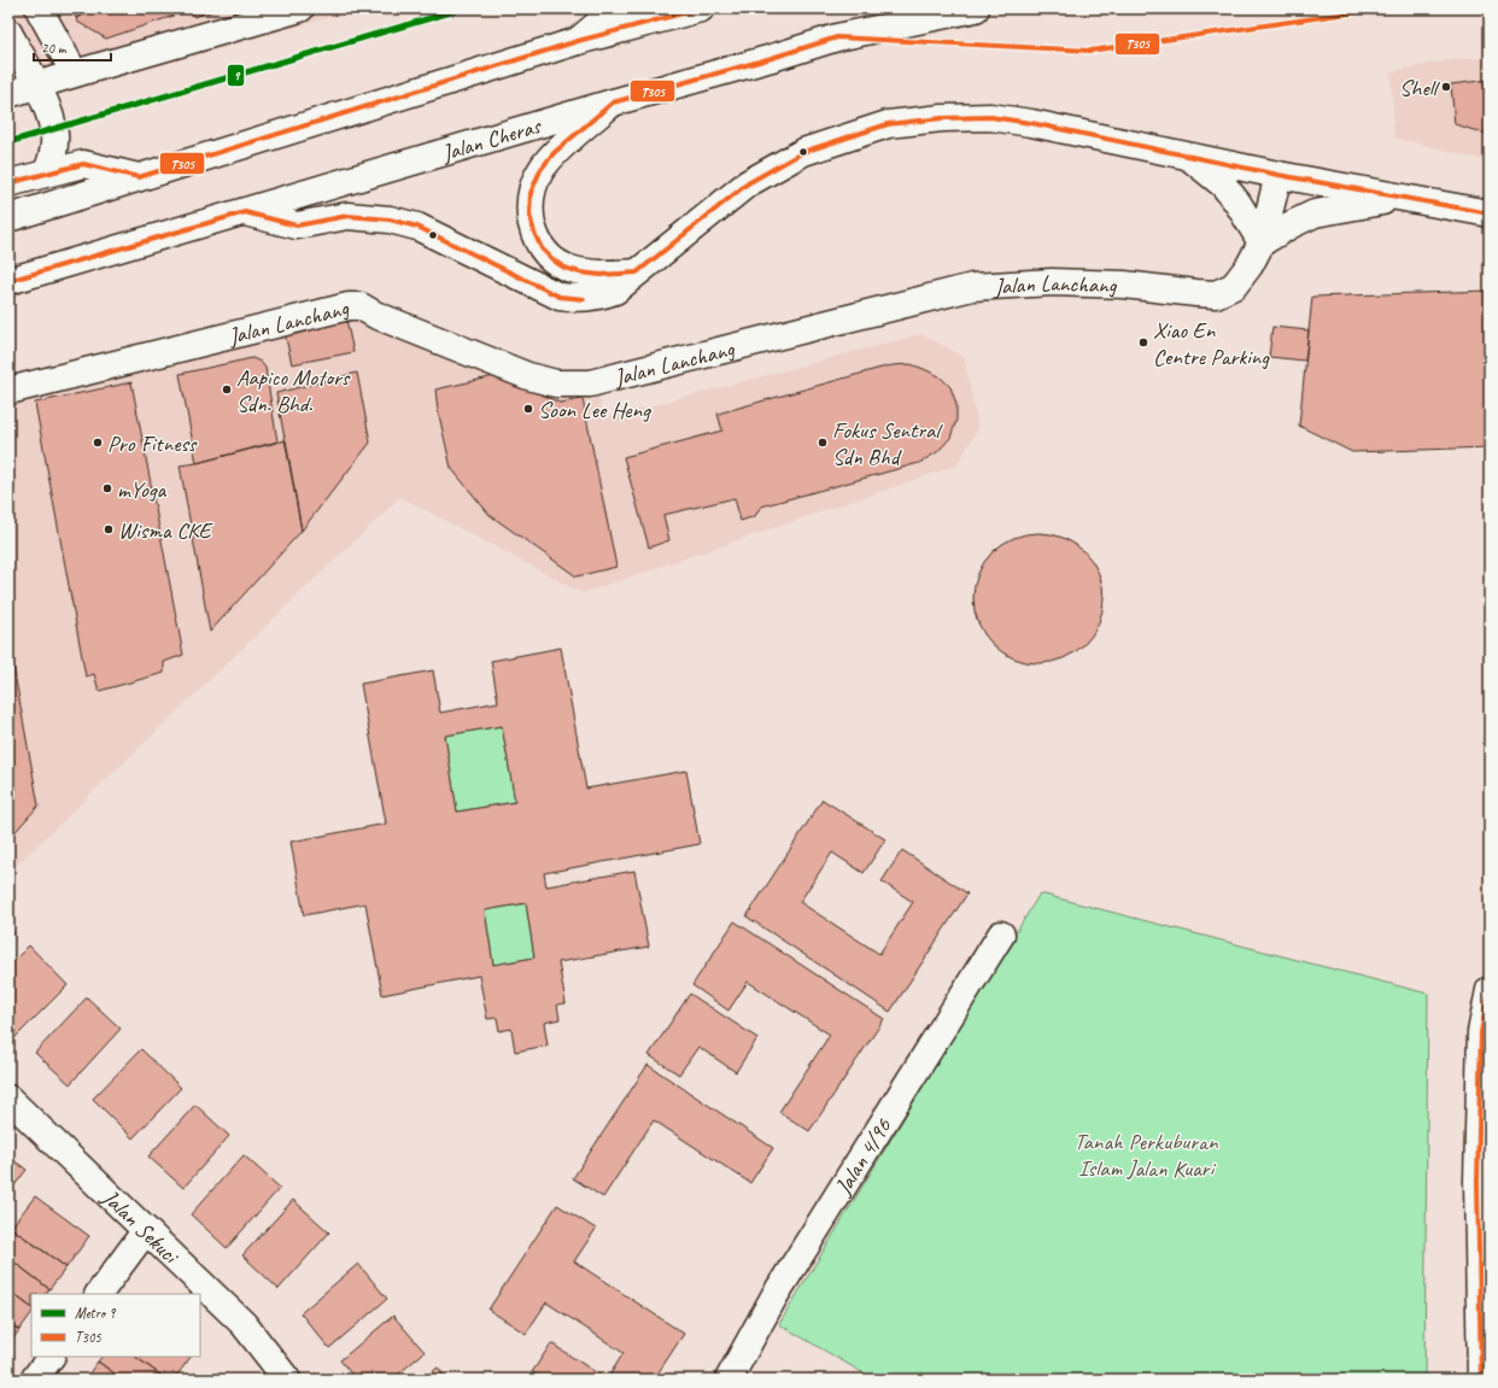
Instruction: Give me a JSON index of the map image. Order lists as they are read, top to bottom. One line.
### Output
{"streets":{"main road":["Jalan Cheras","Jalan Lanchang","Jalan 4/96","Jalan Sekuci"]},"parks":["Tanah Perkuburan Islam Jalan Kuari"],"places":["Shell","Xiao En Centre Parking","Aapico Motors Sdn. Bhd.","Soon Lee Heng","Pro Fitness","Fokus Sentral Sdn Bhd","mYoga","Wisma CKE"],"lines":["metro line 9","transit line T305"],"legend":["Metro 9","T305"],"scale_bar":"20 m"}
